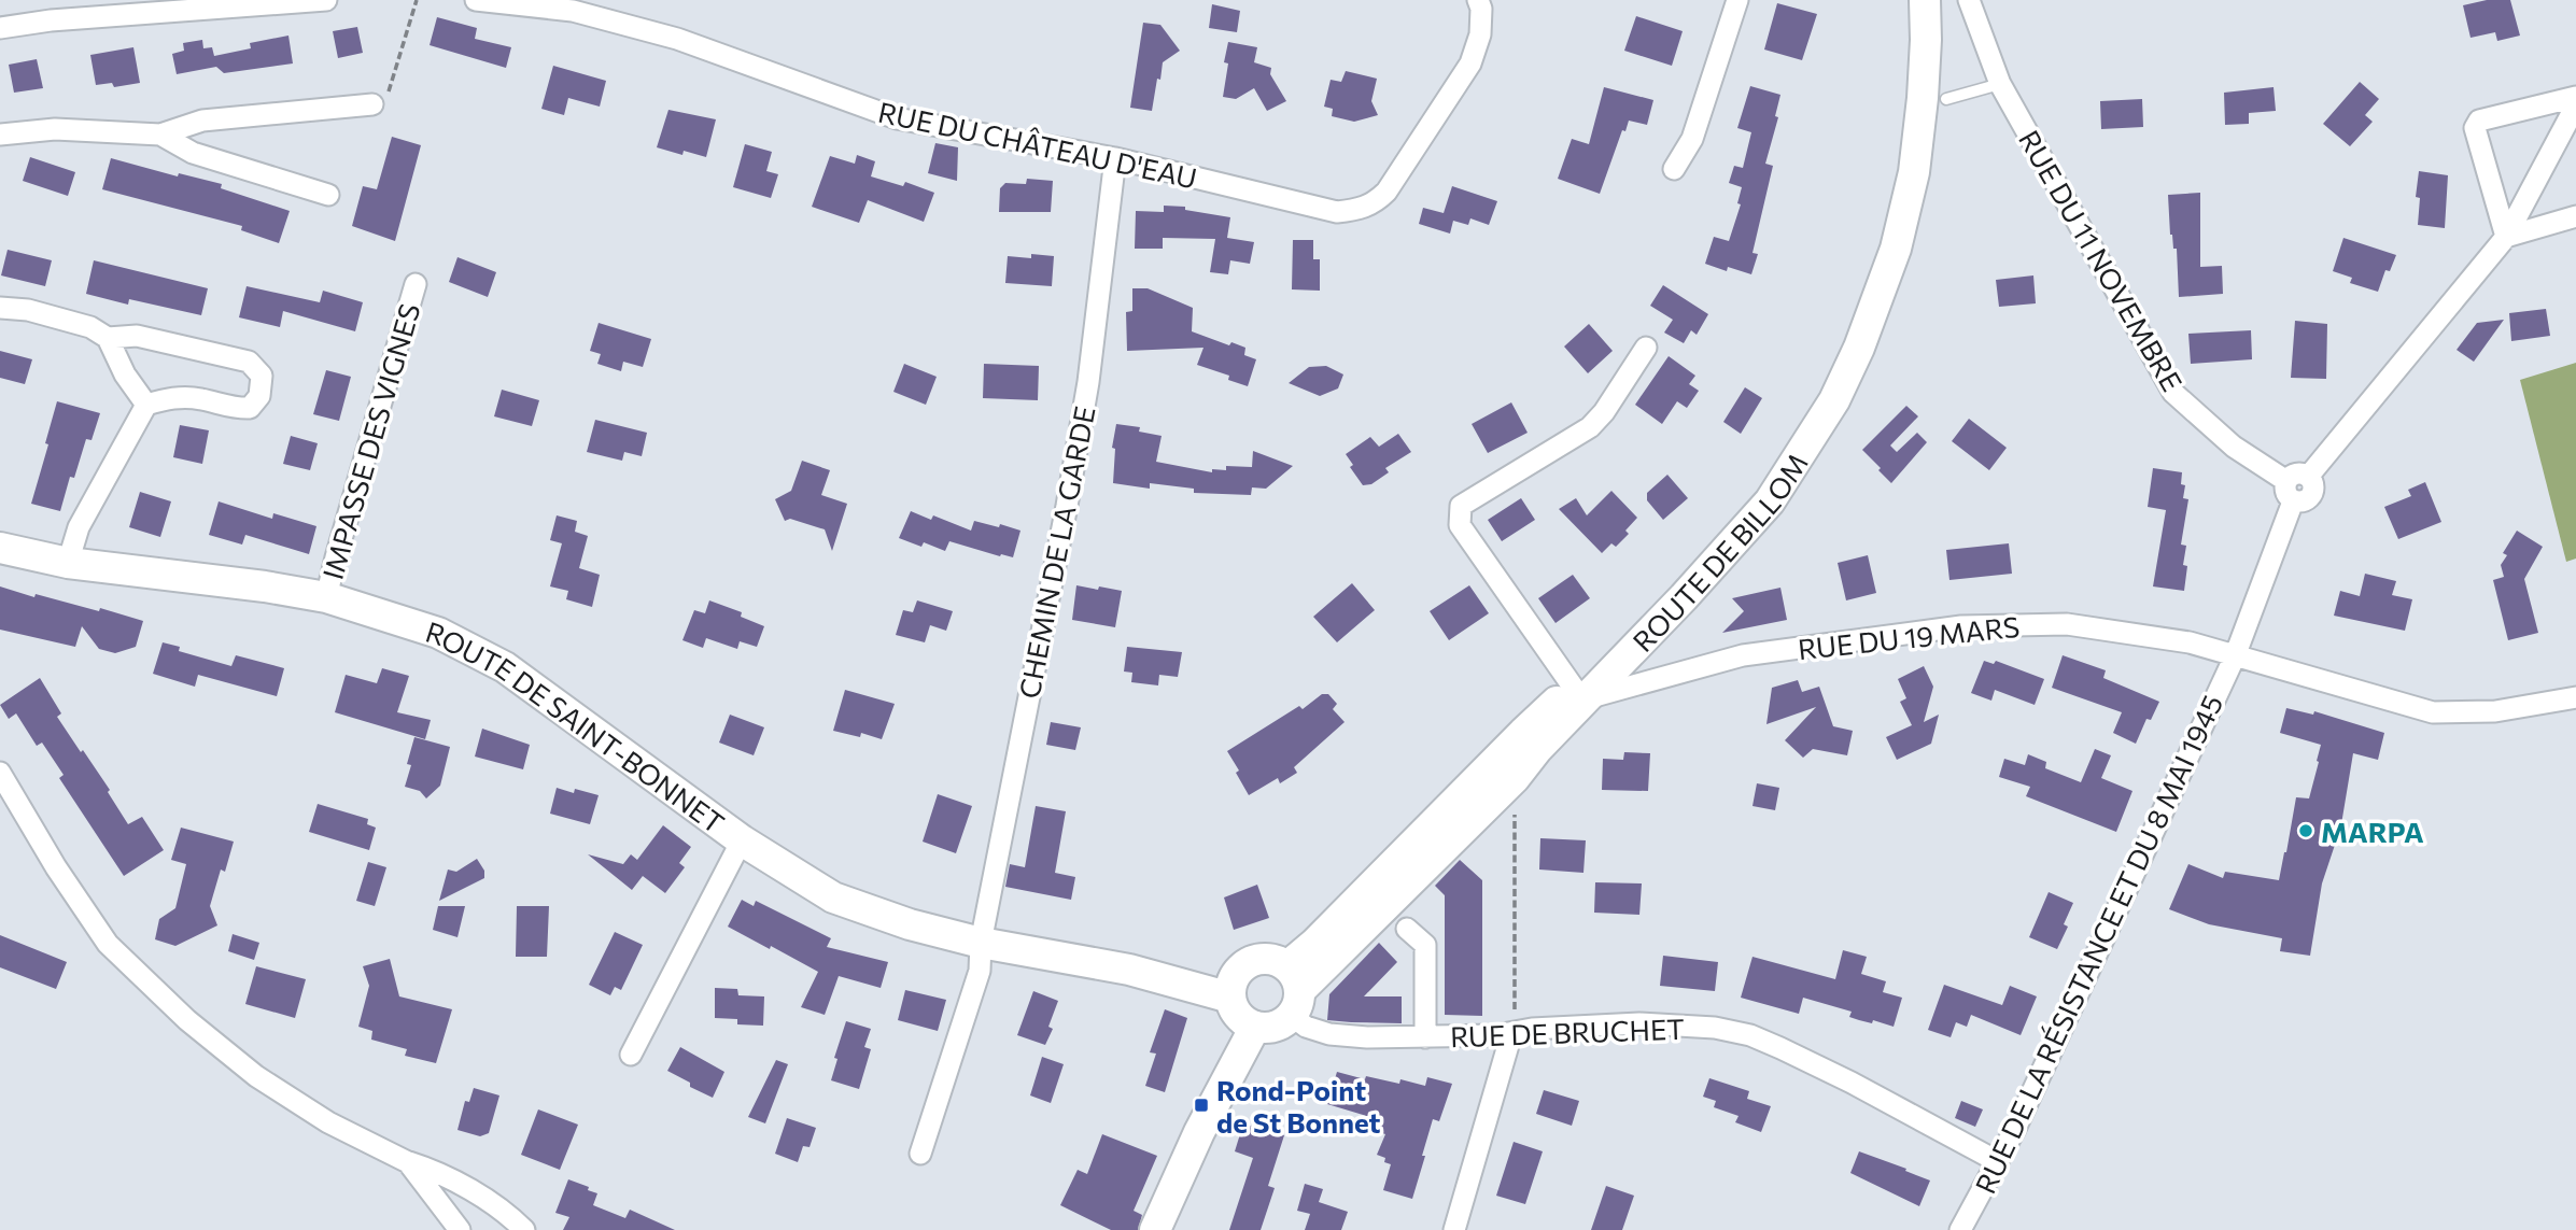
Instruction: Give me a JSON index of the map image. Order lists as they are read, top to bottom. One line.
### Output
{"streets":{"main road":["ROUTE DE BILLOM","ROUTE DE SAINT-BONNET"],"street":["RUE DU CHÂTEAU D'EAU","RUE DU 11 NOVEMBRE","IMPASSE DES VIGNES","CHEMIN DE LA GARDE","RUE DU 19 MARS","RUE DE LA RÉSISTANCE ET DU 8 MAI 1945","RUE DE BRUCHET"]},"crossings":[["RUE DU CHÂTEAU D'EAU","CHEMIN DE LA GARDE"],["IMPASSE DES VIGNES","ROUTE DE SAINT-BONNET"],["ROUTE DE BILLOM","RUE DU 19 MARS"],["ROUTE DE BILLOM","ROUTE DE SAINT-BONNET"],["ROUTE DE BILLOM","RUE DE BRUCHET"],["CHEMIN DE LA GARDE","ROUTE DE SAINT-BONNET"],["RUE DU 19 MARS","RUE DE LA RÉSISTANCE ET DU 8 MAI 1945"],["ROUTE DE SAINT-BONNET","RUE DE BRUCHET"],["RUE DE LA RÉSISTANCE ET DU 8 MAI 1945","RUE DE BRUCHET"]],"places":{"other":["MARPA"],"transit":["Rond-Point de St Bonnet"]}}
